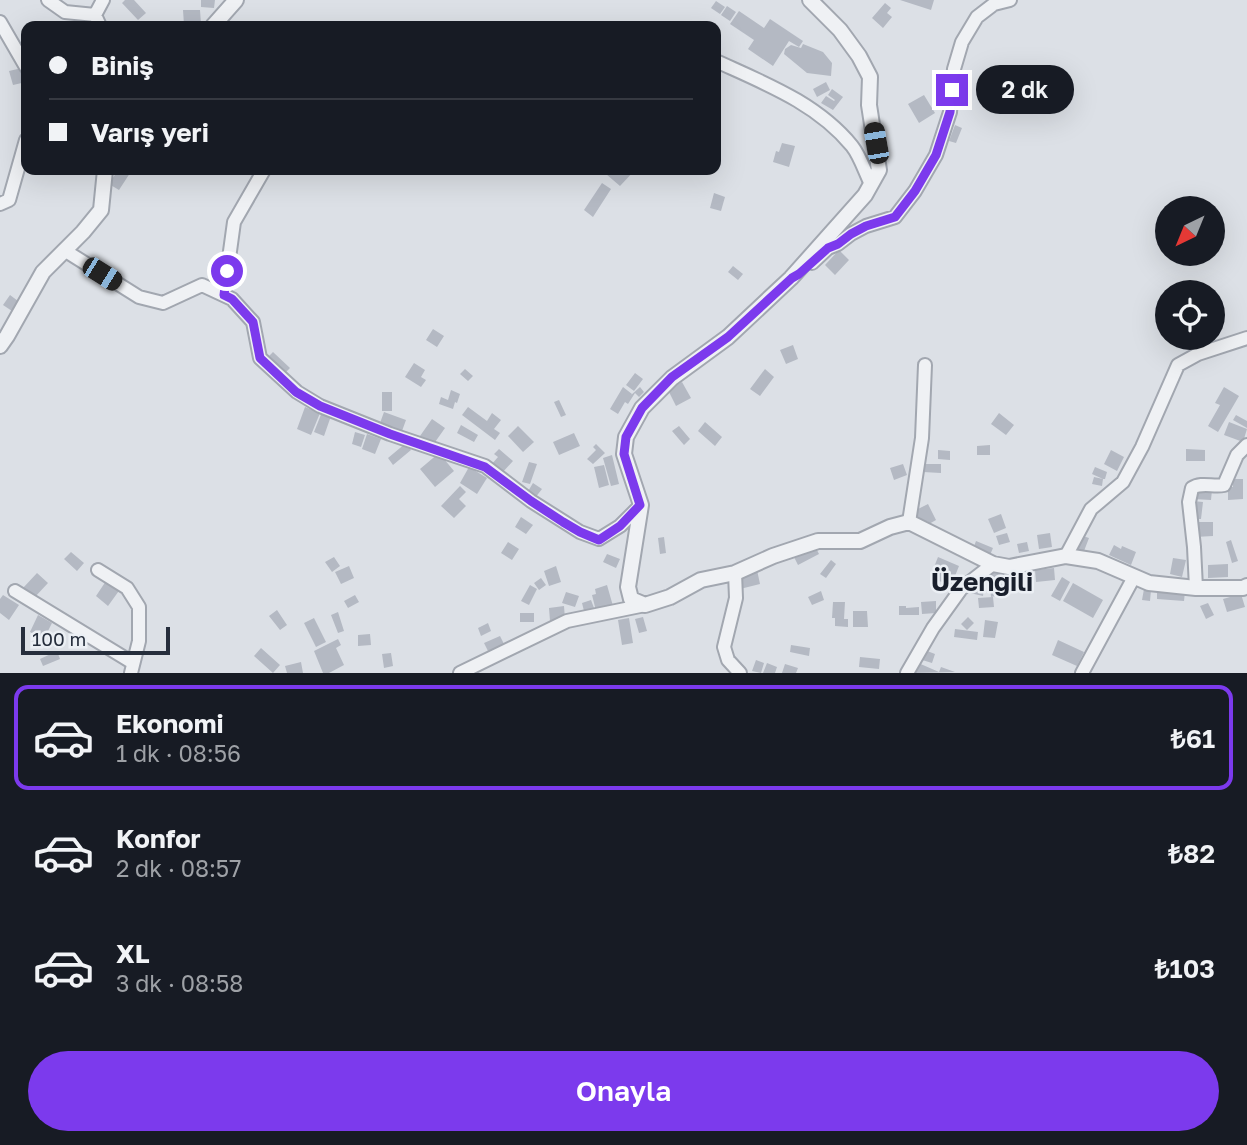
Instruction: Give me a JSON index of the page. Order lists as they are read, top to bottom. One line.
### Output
{"districts":["Üzengili"],"scale_bar":"100 m","north":"bottom left","page":{"banner":["Biniş","Varış yeri"],"bubble":"2 dk","scale":"100 m","list":[{"name":"Ekonomi","note":"1 dk · 08:56","value":"₺61"},{"name":"Konfor","note":"2 dk · 08:57","value":"₺82"},{"name":"XL","note":"3 dk · 08:58","value":"₺103"}],"buttons":"Onayla"}}
